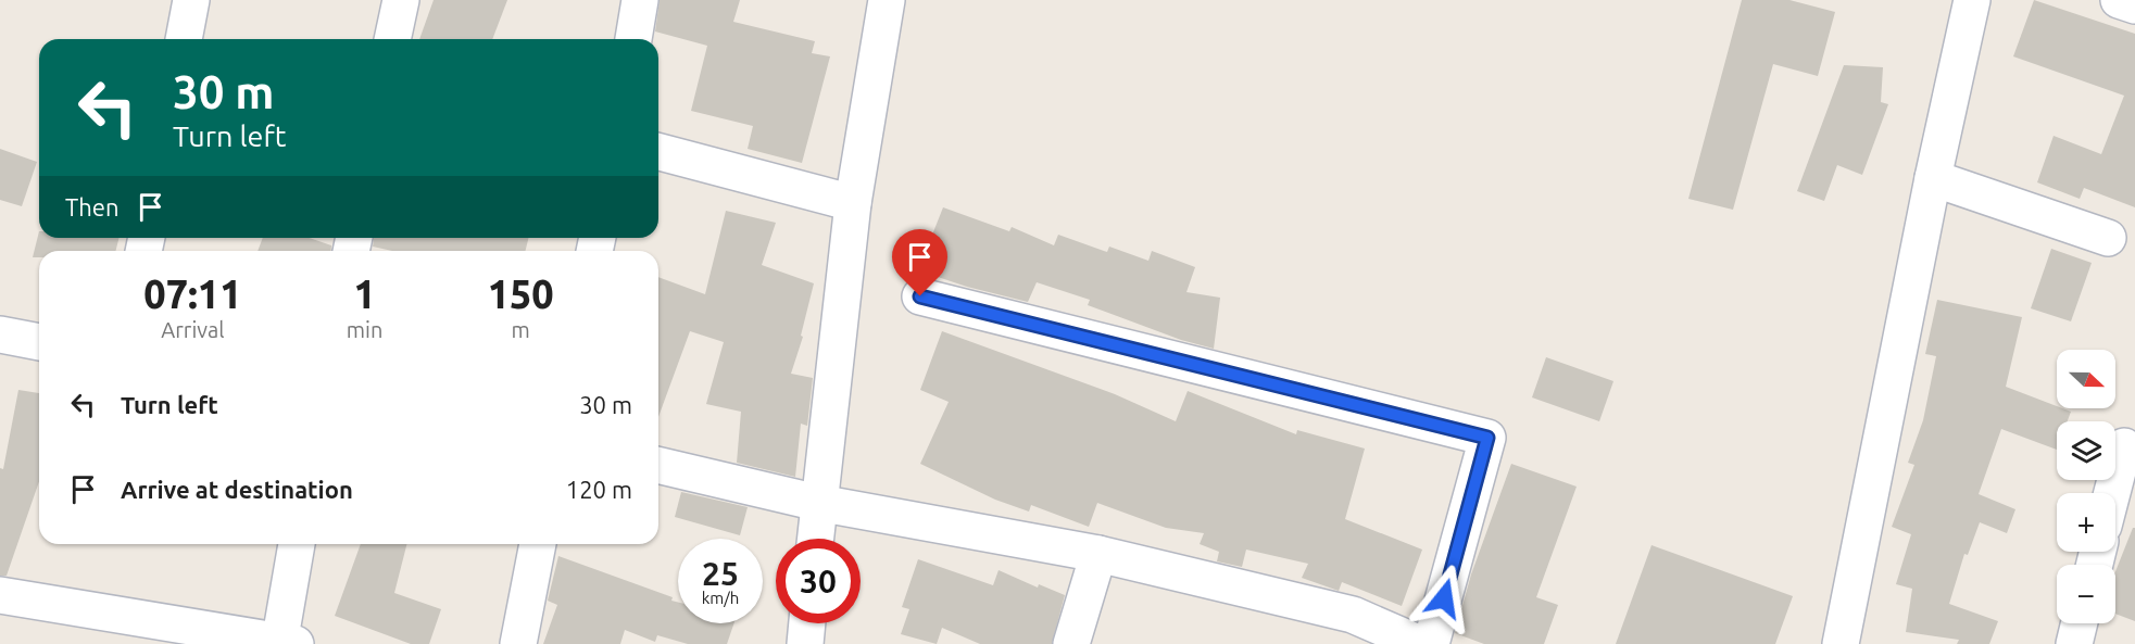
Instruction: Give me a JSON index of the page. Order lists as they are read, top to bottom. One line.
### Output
{"north":"right","page":{"turn":["30 m","Turn left"],"then":"Then","eta":["07:11","Arrival","1","min","150","m"],"map_buttons":["+","−"],"list":[{"name":"Turn left","value":"30 m"},{"name":"Arrive at destination","value":"120 m"}],"speed":"25 km/h","limit":"30"}}
